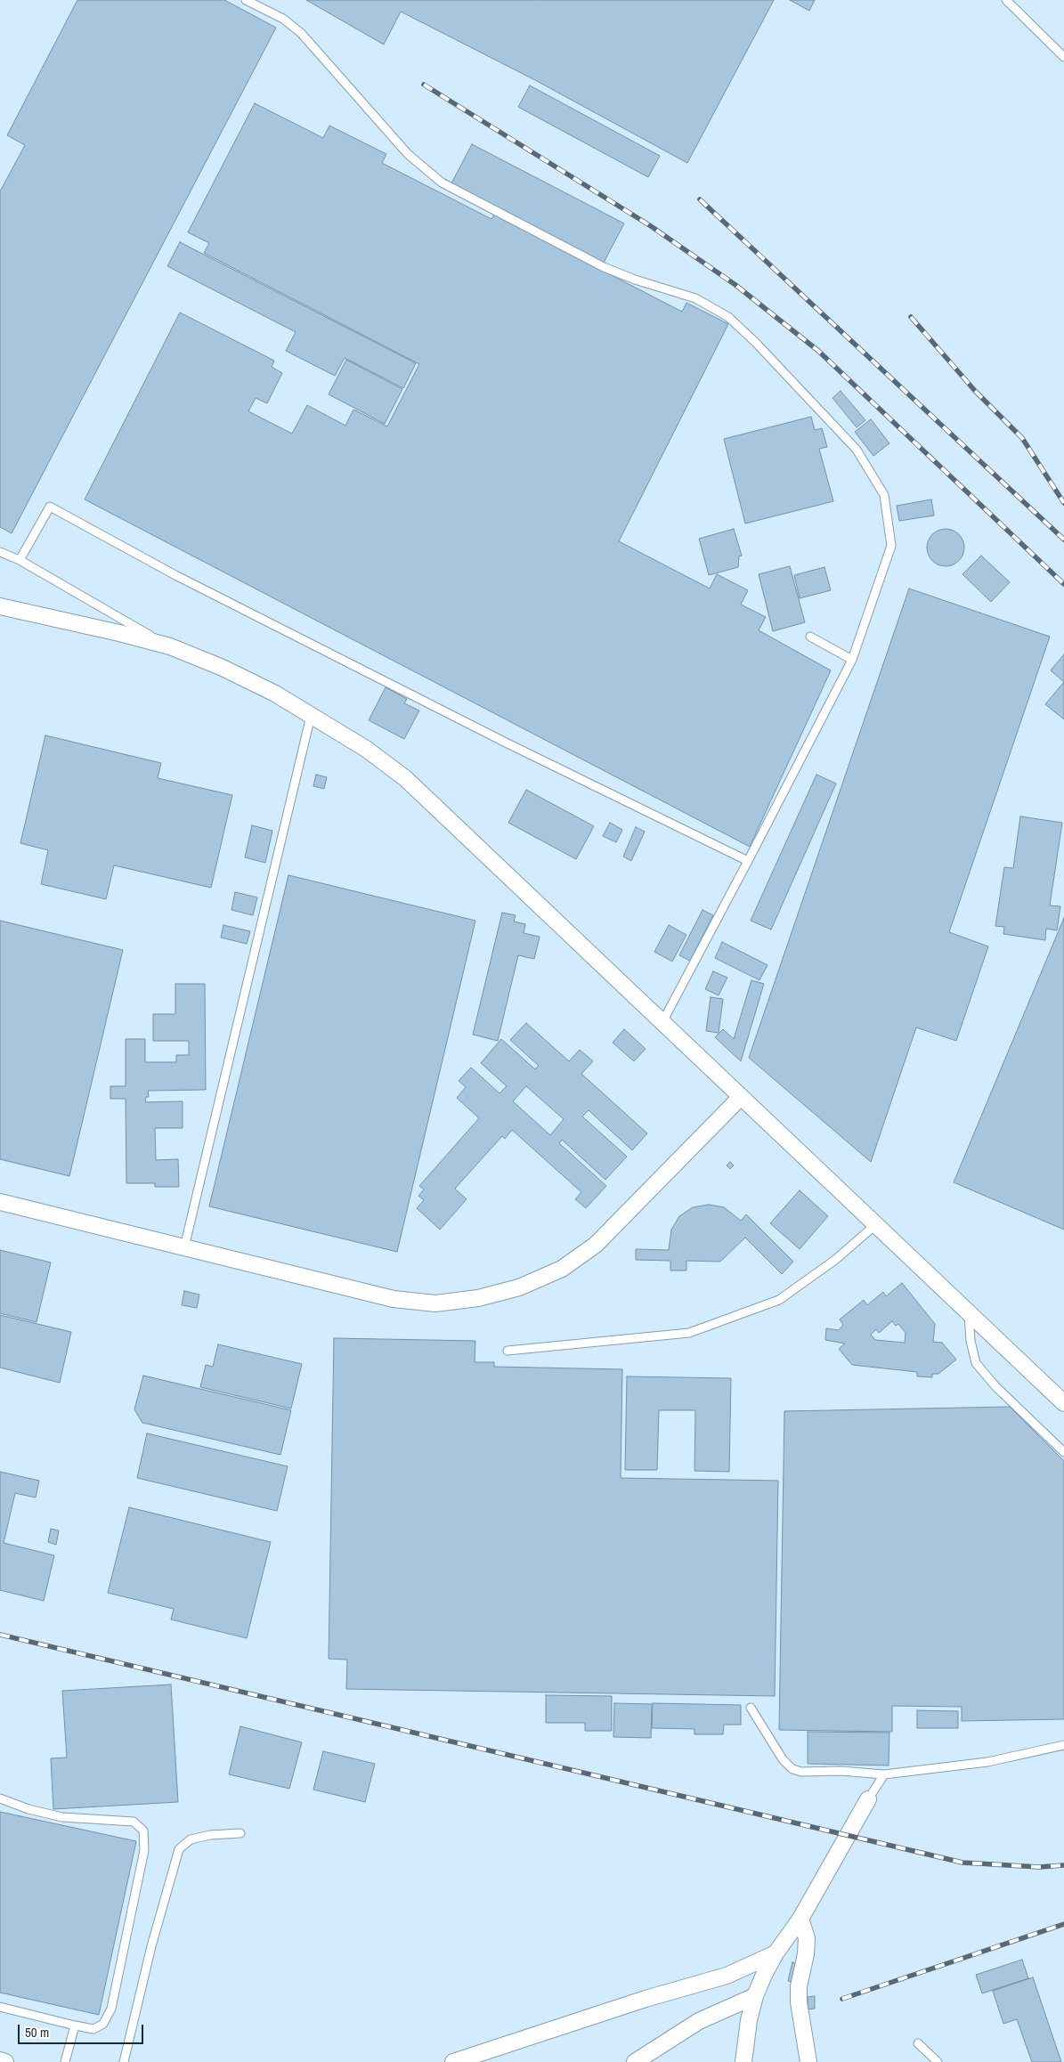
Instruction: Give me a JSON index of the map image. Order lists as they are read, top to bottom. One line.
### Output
{"scale_bar":"50 m"}
